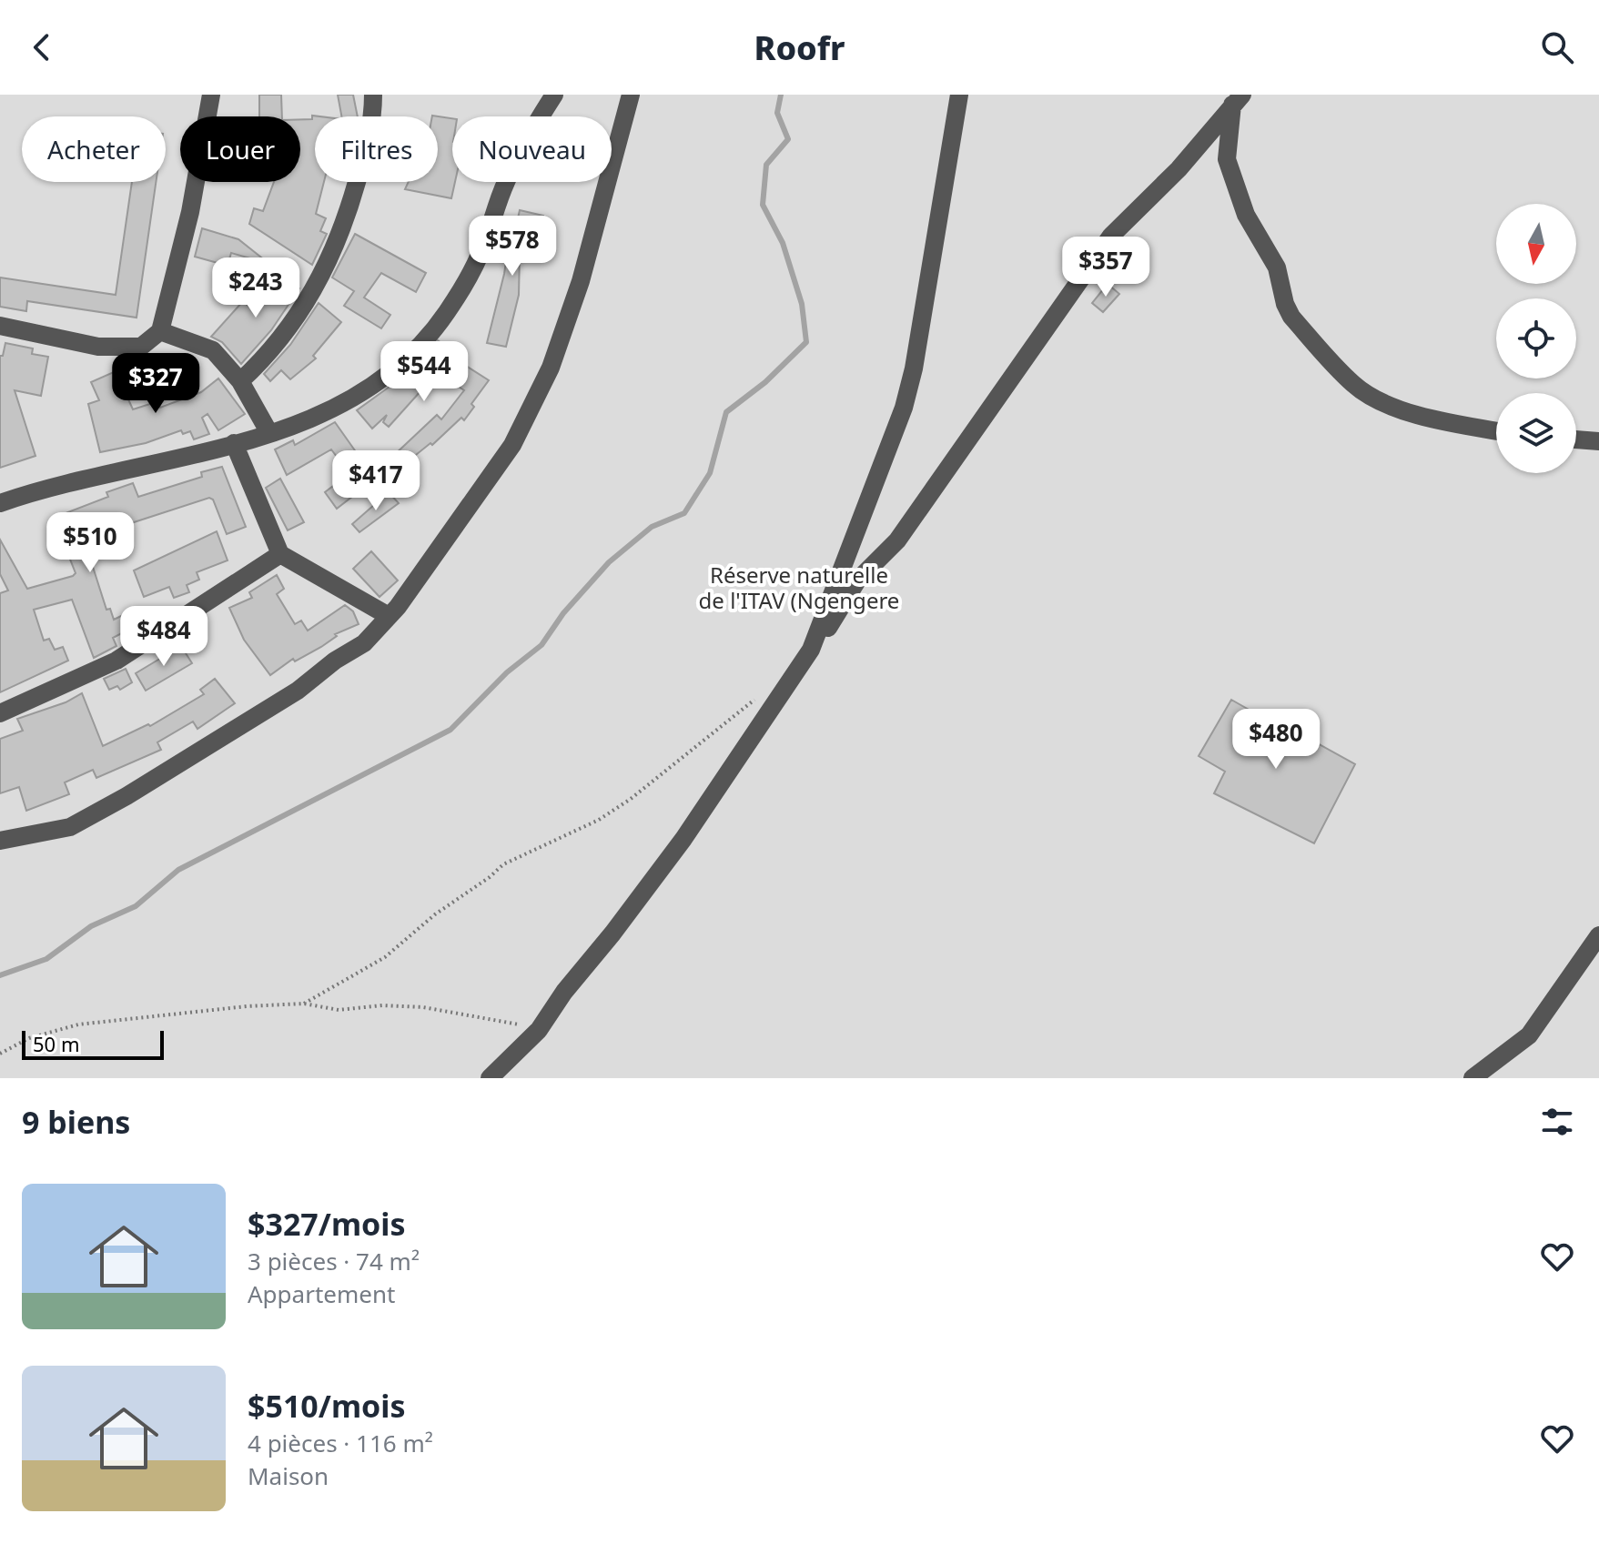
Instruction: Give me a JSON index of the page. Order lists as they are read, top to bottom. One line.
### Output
{"parks":["Réserve naturelle de l'ITAV (Ngengere"],"scale_bar":"50 m","north":"bottom","page":{"header":"Roofr","chip":["Acheter","Louer","Filtres","Nouveau"],"price":["$578","$357","$243","$544","$327","$417","$510","$484","$480"],"scale":"50 m","heading":"9 biens","list":[{"name":"$327/mois","note":"3 pièces · 74 m² · Appartement"},{"name":"$510/mois","note":"4 pièces · 116 m² · Maison"}]}}
